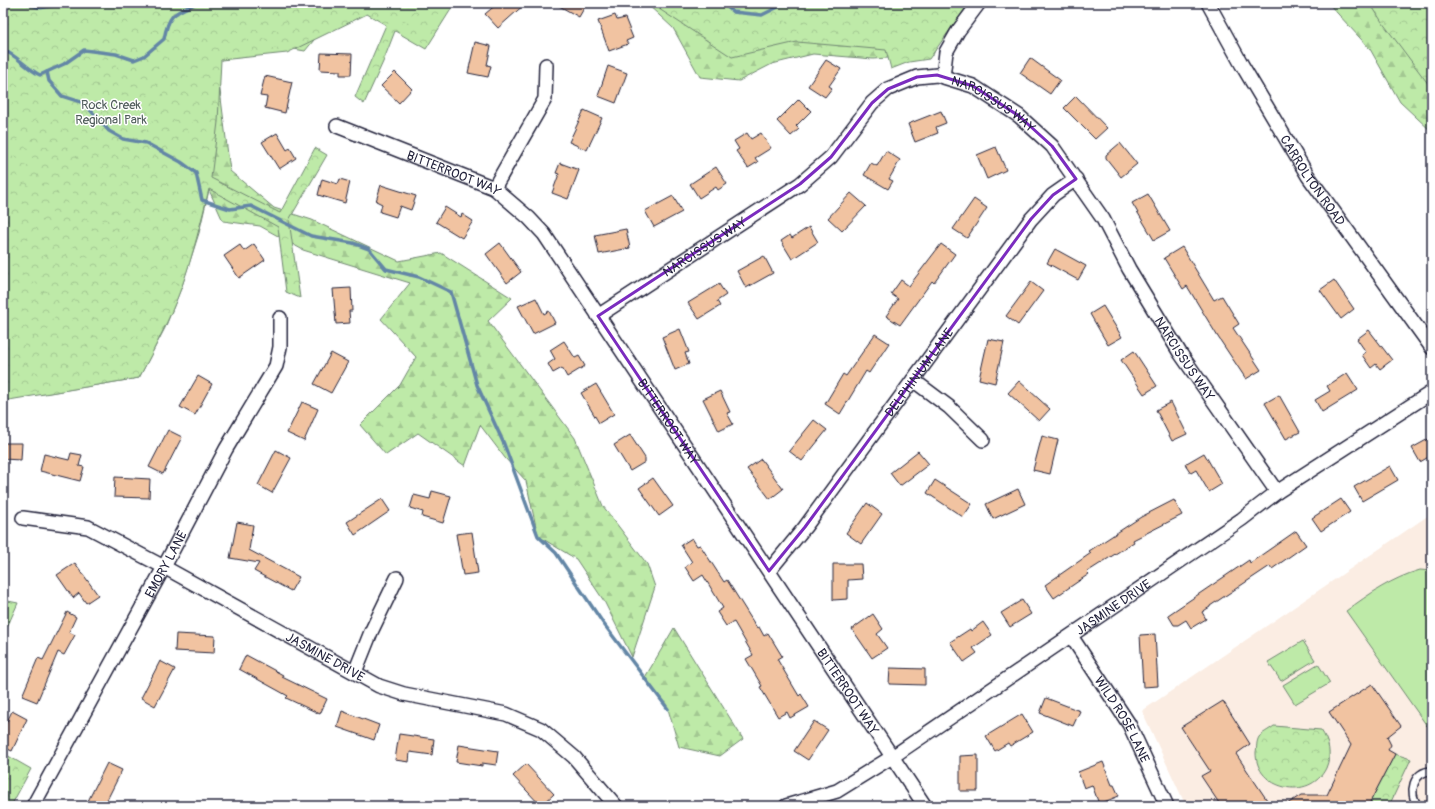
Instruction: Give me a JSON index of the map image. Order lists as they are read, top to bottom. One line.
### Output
{"streets":{"street":["NARCISSUS WAY","BITTERROOT WAY","CARROLTON ROAD","DELPHINIUM LANE","EMORY LANE","JASMINE DRIVE","WILD ROSE LANE"]},"crossings":[["NARCISSUS WAY","BITTERROOT WAY"],["NARCISSUS WAY","DELPHINIUM LANE"],["NARCISSUS WAY","JASMINE DRIVE"],["BITTERROOT WAY","DELPHINIUM LANE"],["BITTERROOT WAY","JASMINE DRIVE"],["EMORY LANE","JASMINE DRIVE"],["JASMINE DRIVE","WILD ROSE LANE"]],"parks":["Rock Creek Regional Park"]}
